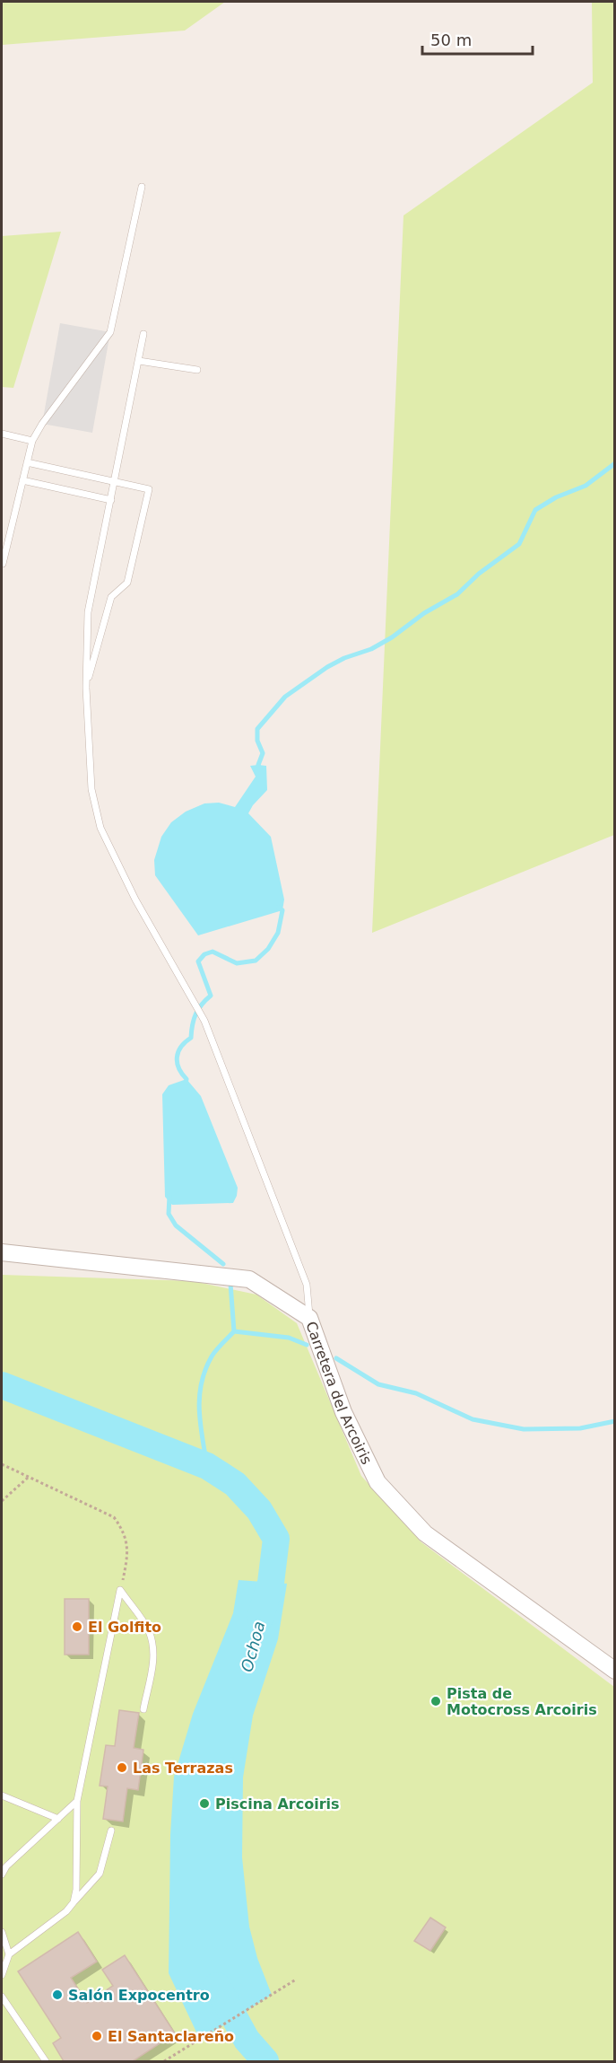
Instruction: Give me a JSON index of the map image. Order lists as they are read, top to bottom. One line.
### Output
{"streets":{"street":["Carretera del Arcoiris"]},"water":["Ochoa"],"places":["El Golfito","Pista de Motocross Arcoiris","Las Terrazas","Piscina Arcoiris","Salón Expocentro","El Santaclareño"],"scale_bar":"50 m"}
